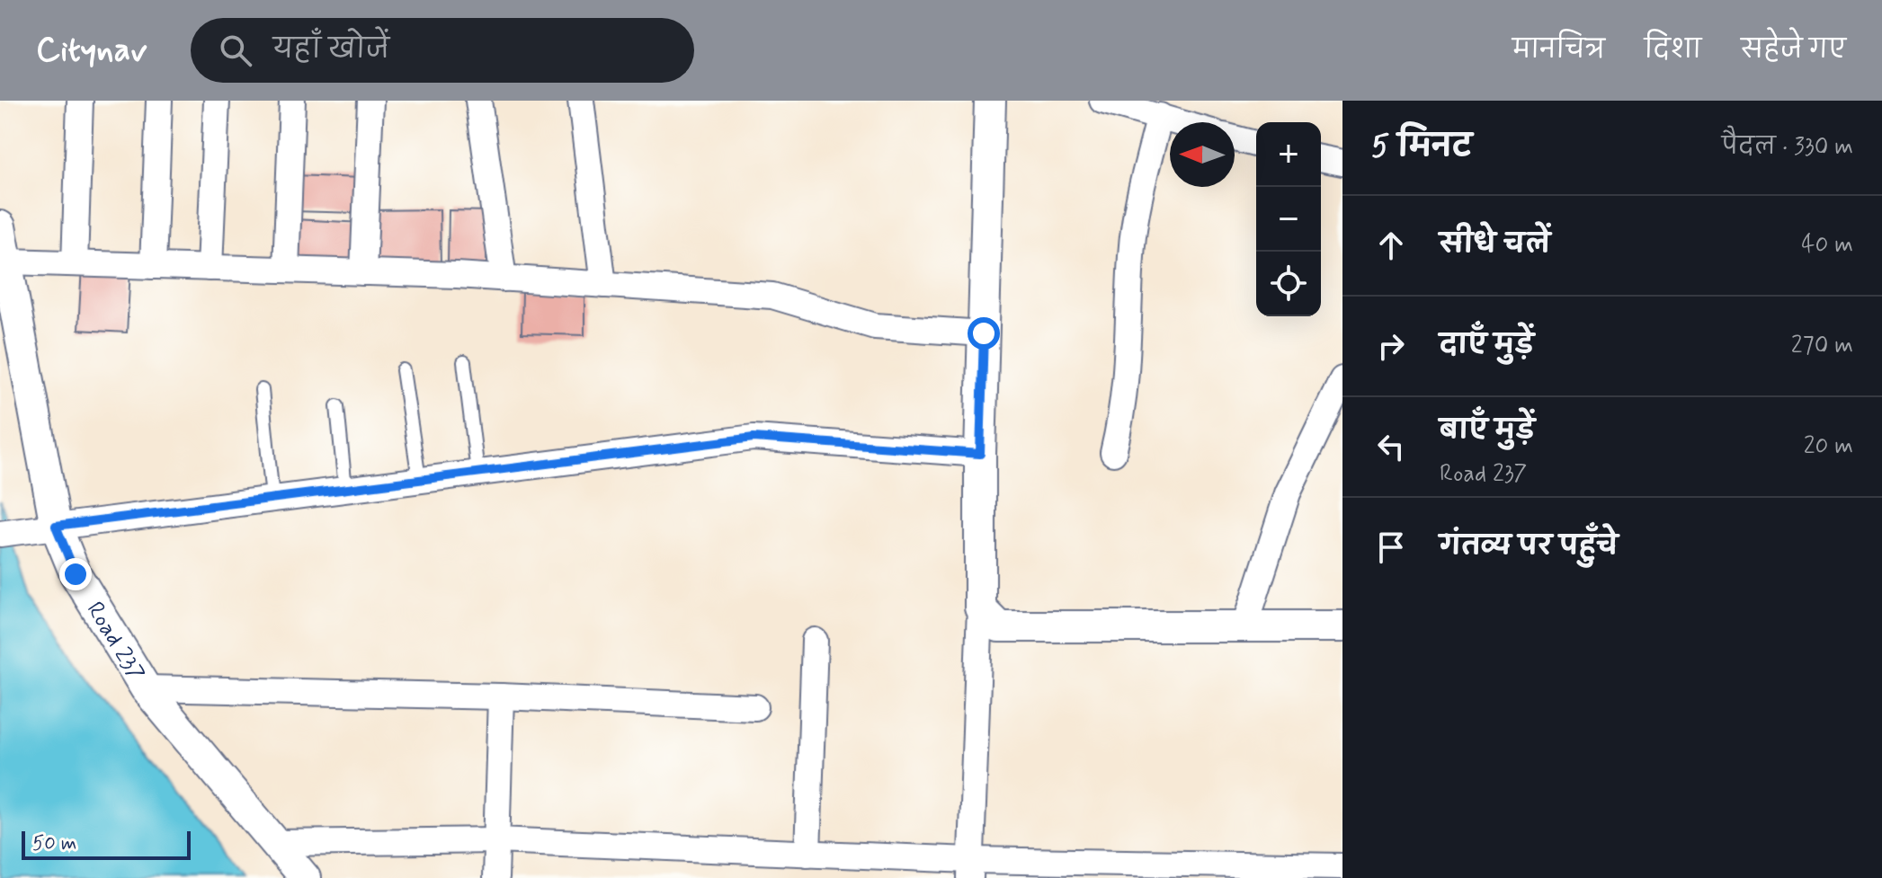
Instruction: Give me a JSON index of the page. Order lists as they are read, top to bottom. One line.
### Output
{"streets":{"street":["Road 237"]},"scale_bar":"50 m","north":"left","page":{"header":"Citynav","search":"यहाँ खोजें","nav":["मानचित्र","दिशा","सहेजे गए"],"heading":["5 मिनट","पैदल · 330 m"],"map_buttons":["+","−"],"list":[["सीधे चलें","40 m"],["दाएँ मुड़ें","270 m"],["बाएँ मुड़ें","Road 237","20 m"],"गंतव्य पर पहुँचे"],"scale":"50 m"}}
